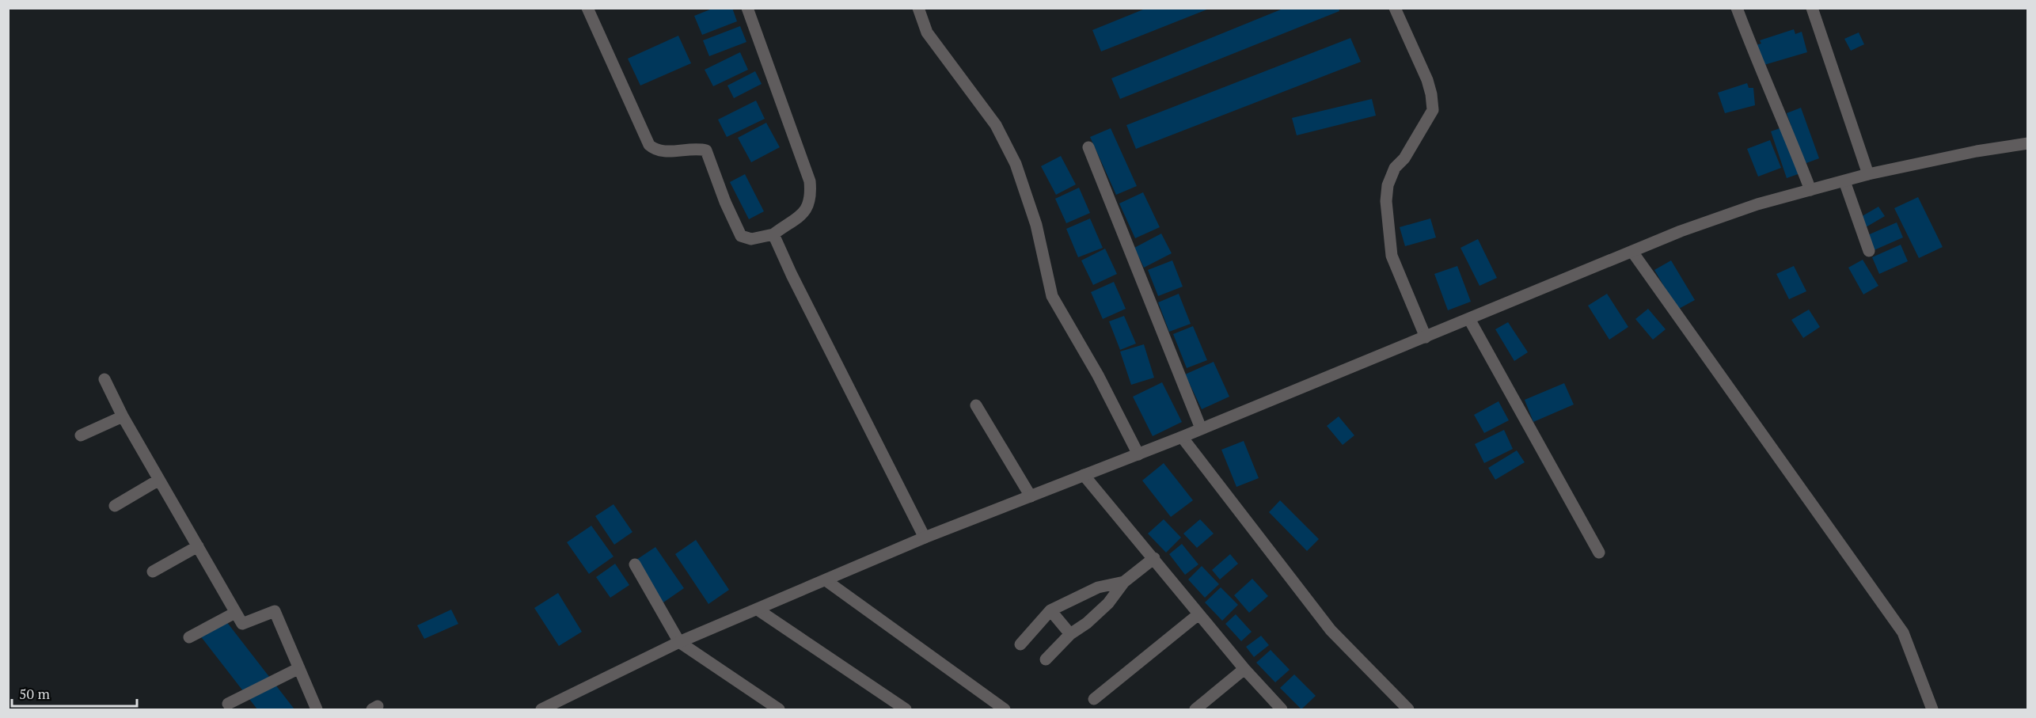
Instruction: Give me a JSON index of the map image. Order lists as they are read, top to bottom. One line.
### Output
{"scale_bar":"50 m"}
